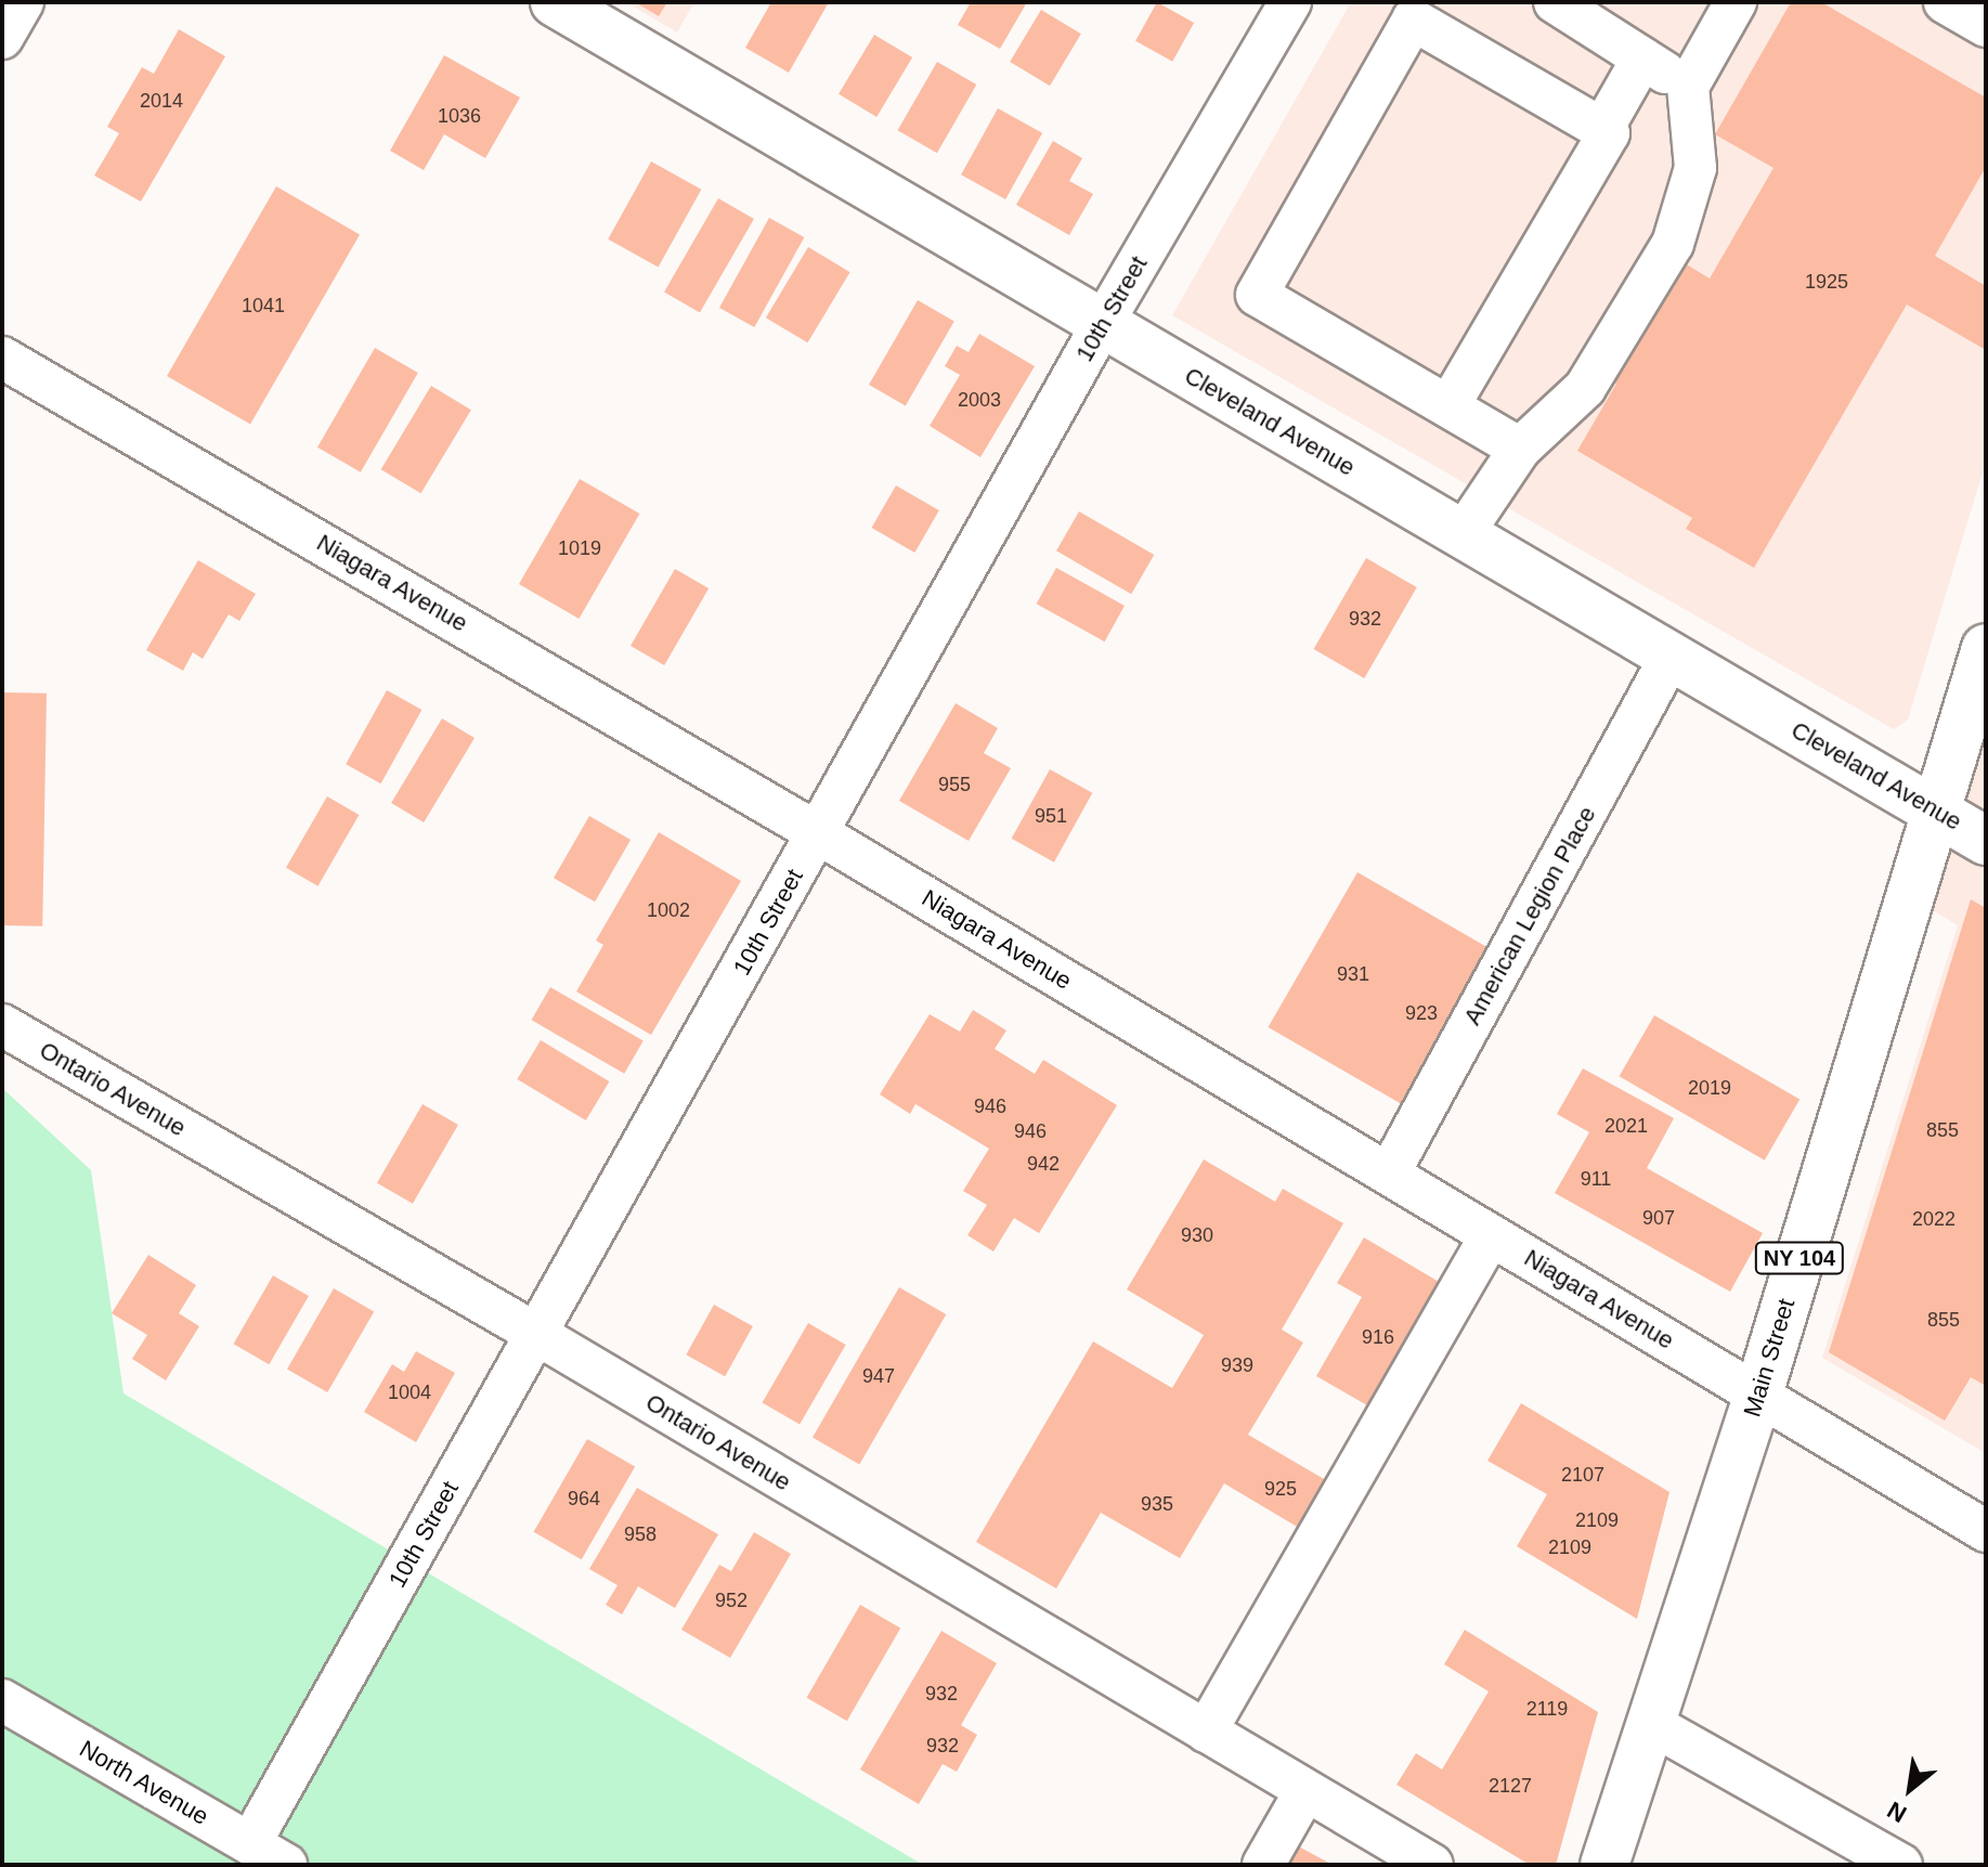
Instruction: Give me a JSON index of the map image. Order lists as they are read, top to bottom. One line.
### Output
{"streets":{"main road":["Cleveland Avenue","NY 104","Main Street"],"street":["10th Street","Niagara Avenue","American Legion Place","Ontario Avenue","North Avenue"]},"crossings":[["10th Street","Cleveland Avenue"],["10th Street","Niagara Avenue"],["10th Street","Ontario Avenue"],["10th Street","North Avenue"],["Cleveland Avenue","American Legion Place"],["Cleveland Avenue","Main Street"],["Niagara Avenue","American Legion Place"],["Niagara Avenue","Main Street"]],"house_numbers":["2014","1036","1925","1041","2003","1019","932","955","951","1002","931","923","2019","946","2021","855","946","942","911","907","2022","930","855","916","939","947","1004","2107","925","964","935","2109","958","2109","952","932","2119","932","2127"],"north":"bottom left"}
